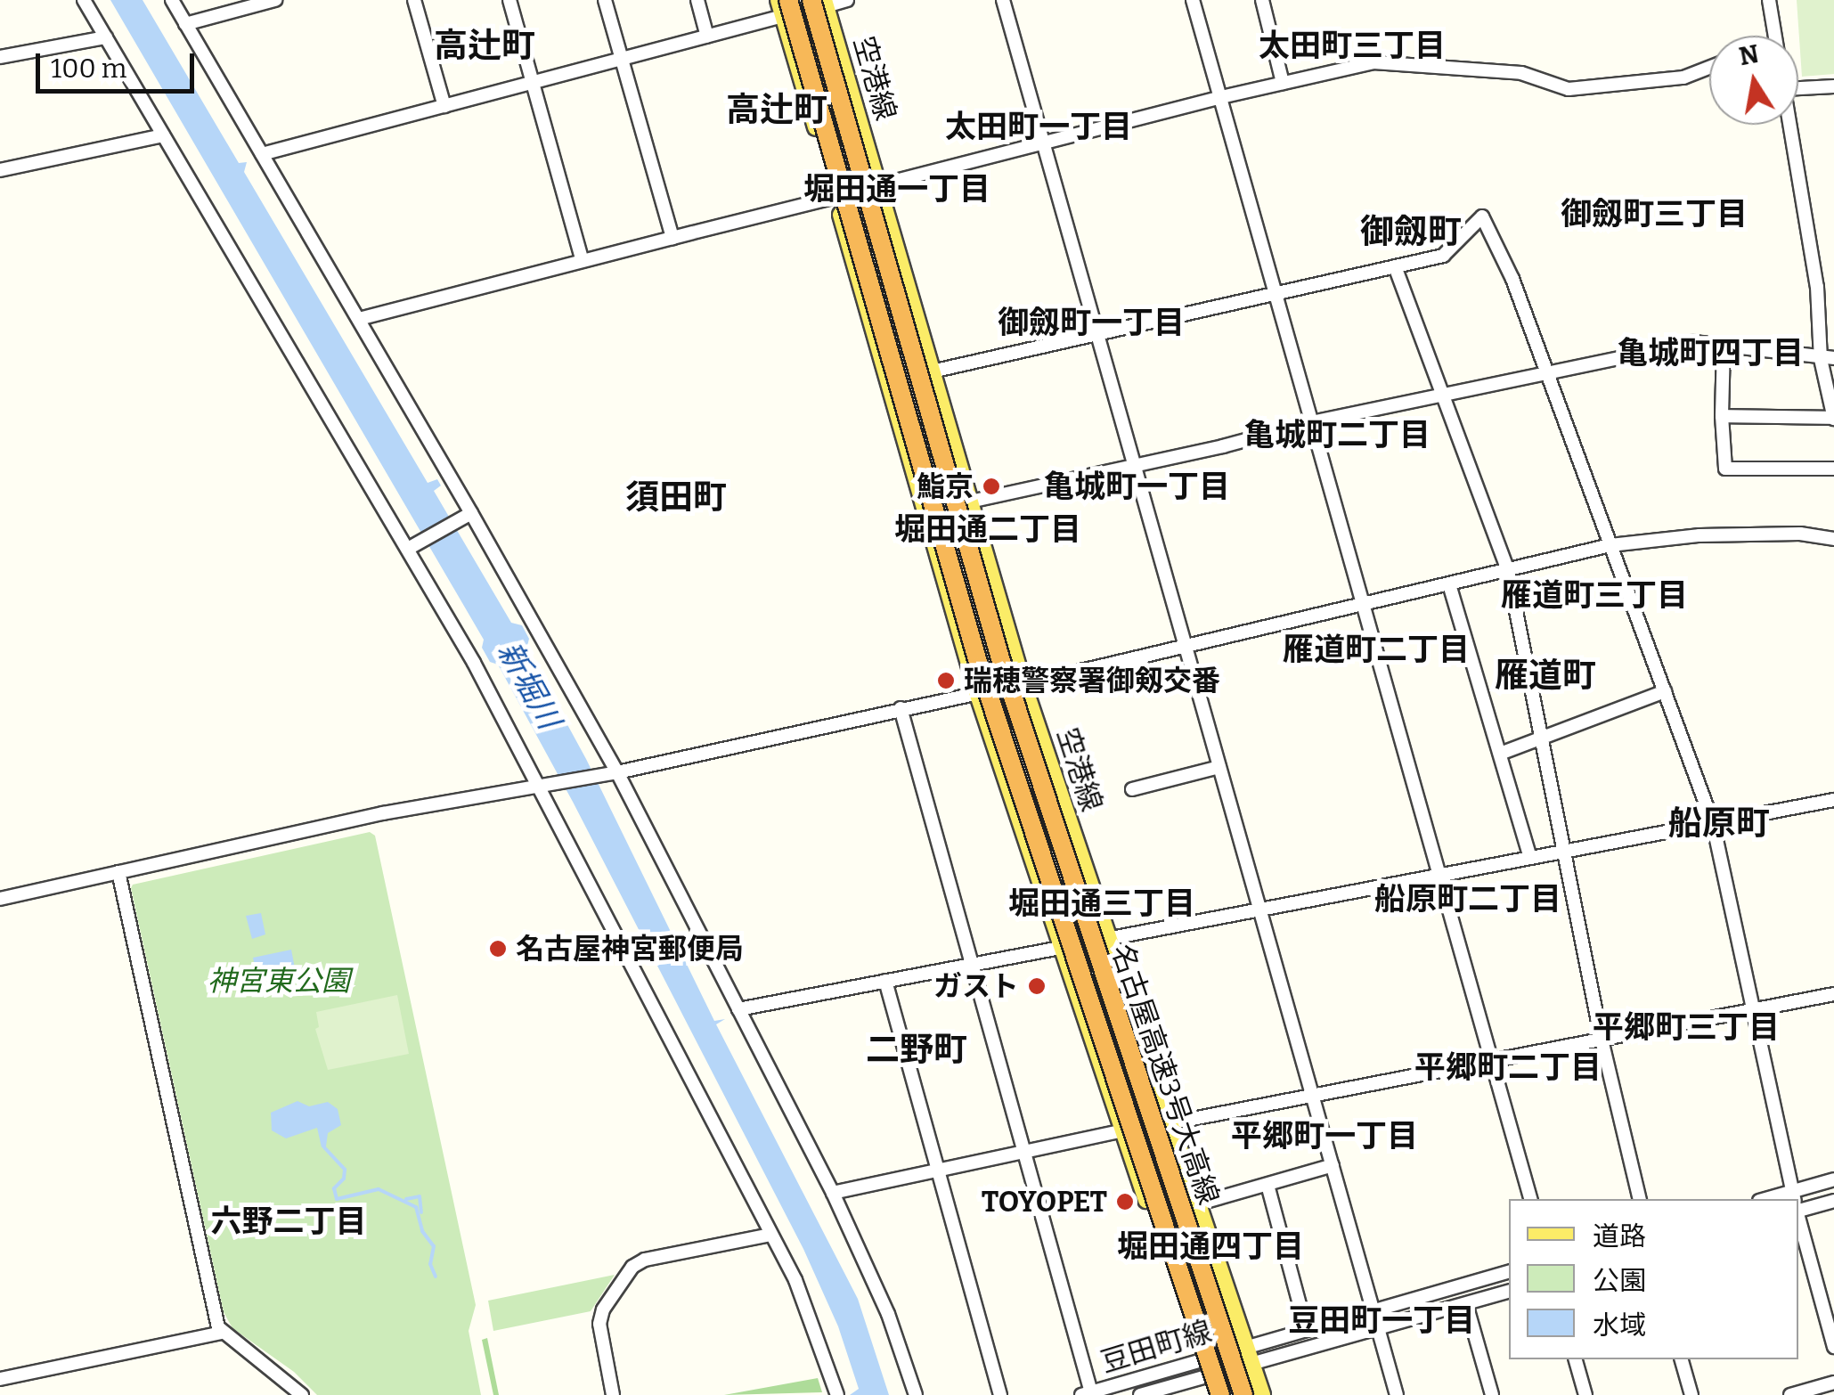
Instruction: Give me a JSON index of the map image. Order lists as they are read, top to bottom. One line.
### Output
{"streets":{"highway":["名古屋高速3号大高線"],"main road":["空港線"],"street":["豆田町線"]},"crossings":[["空港線","名古屋高速3号大高線"],["空港線","豆田町線"]],"districts":["太田町三丁目","高辻町","高辻町","太田町一丁目","堀田通一丁目","御劔町三丁目","御劔町","御劔町一丁目","亀城町四丁目","亀城町二丁目","亀城町一丁目","須田町","堀田通二丁目","雁道町三丁目","雁道町二丁目","雁道町","船原町","船原町二丁目","堀田通三丁目","平郷町三丁目","二野町","平郷町二丁目","平郷町一丁目","六野二丁目","堀田通四丁目","豆田町一丁目"],"water":["新堀川"],"parks":["神宮東公園"],"places":["鮨京","瑞穂警察署御剱交番","名古屋神宮郵便局","ガスト","TOYOPET"],"legend":["道路","公園","水域"],"scale_bar":"100 m","north":"top"}
